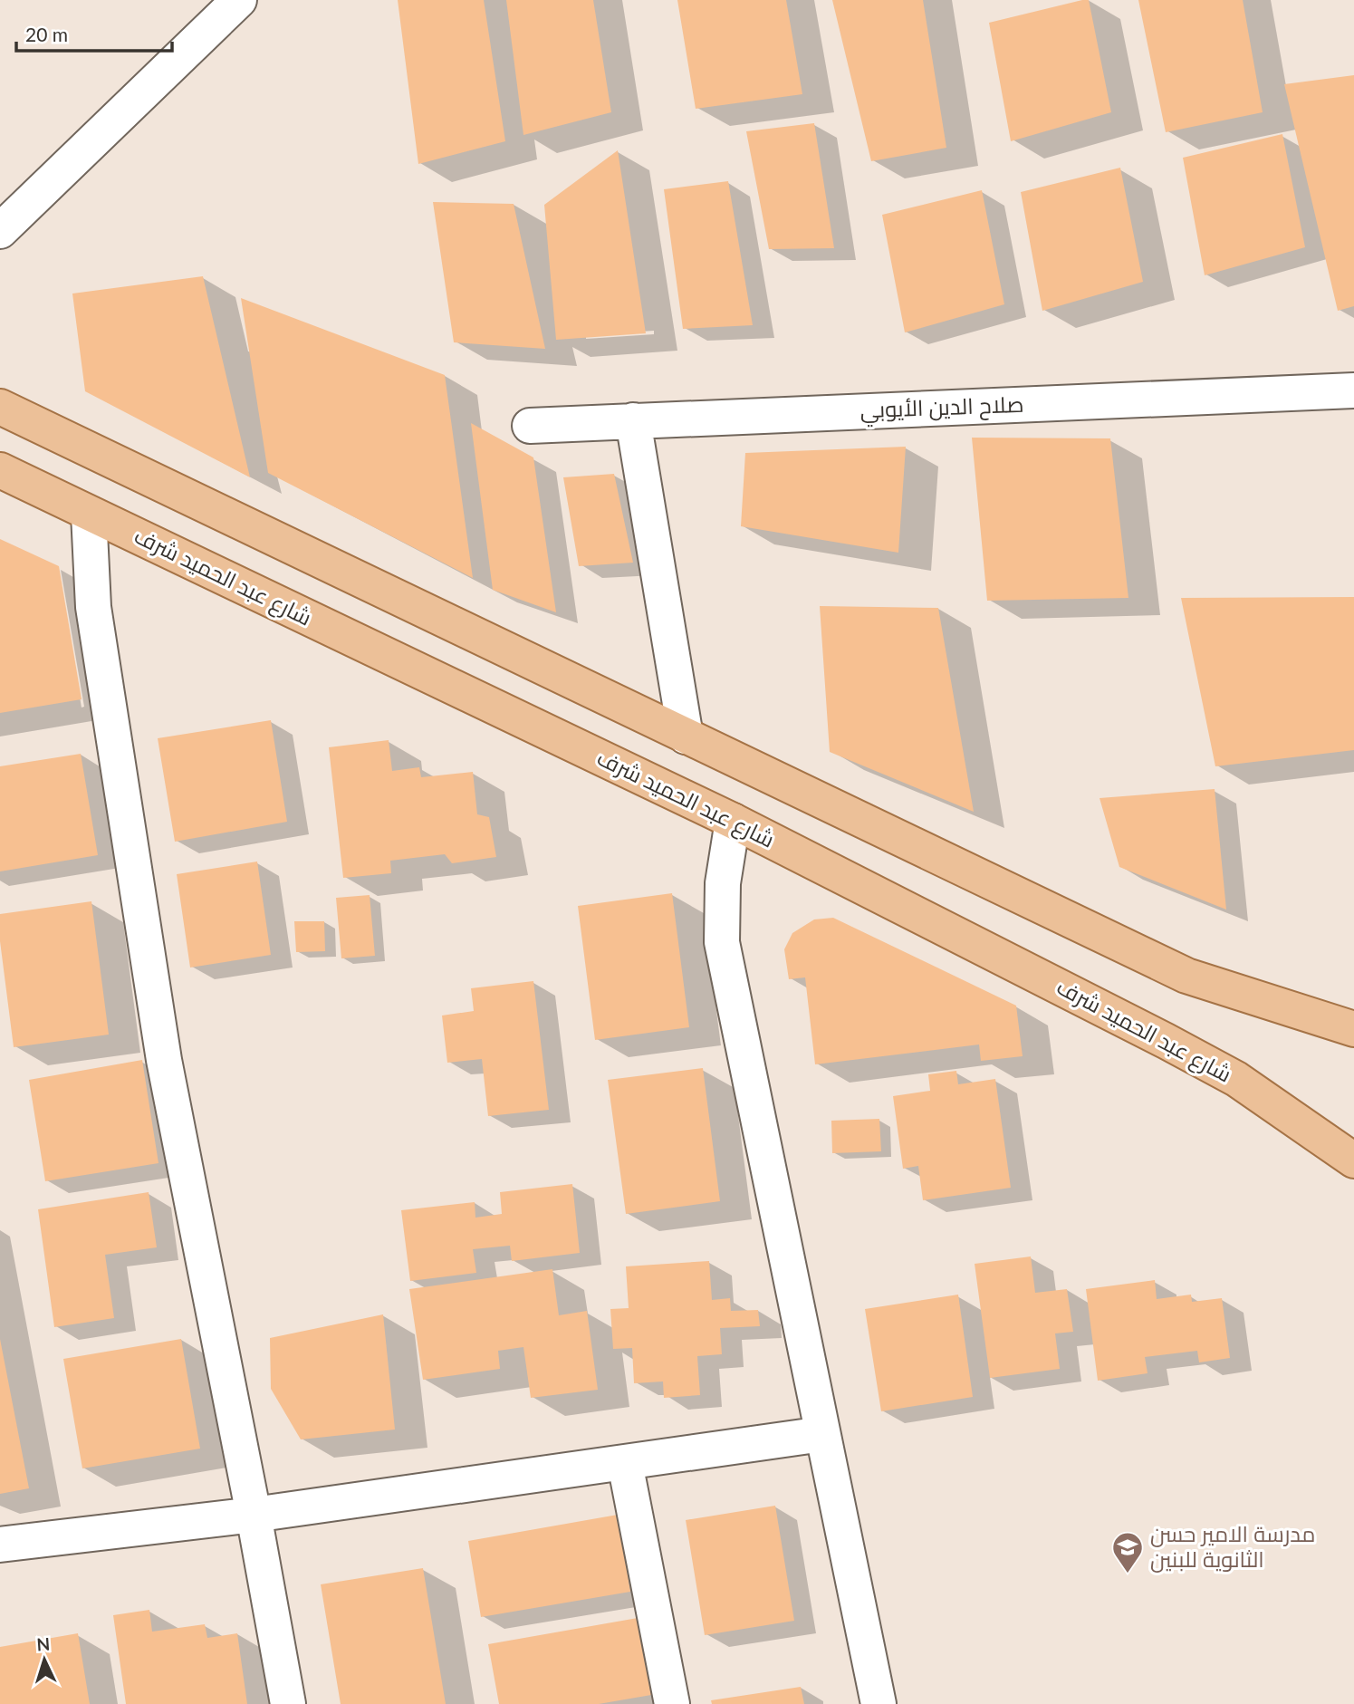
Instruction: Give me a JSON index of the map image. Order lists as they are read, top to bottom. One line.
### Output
{"streets":{"main road":["شارع عبد الحميد شرف"],"street":["صلاح الدين الأيوبي"]},"places":{"school or university":["مدرسة الامير حسن الثانوية للبنين"]},"scale_bar":"20 m","north":"top"}
